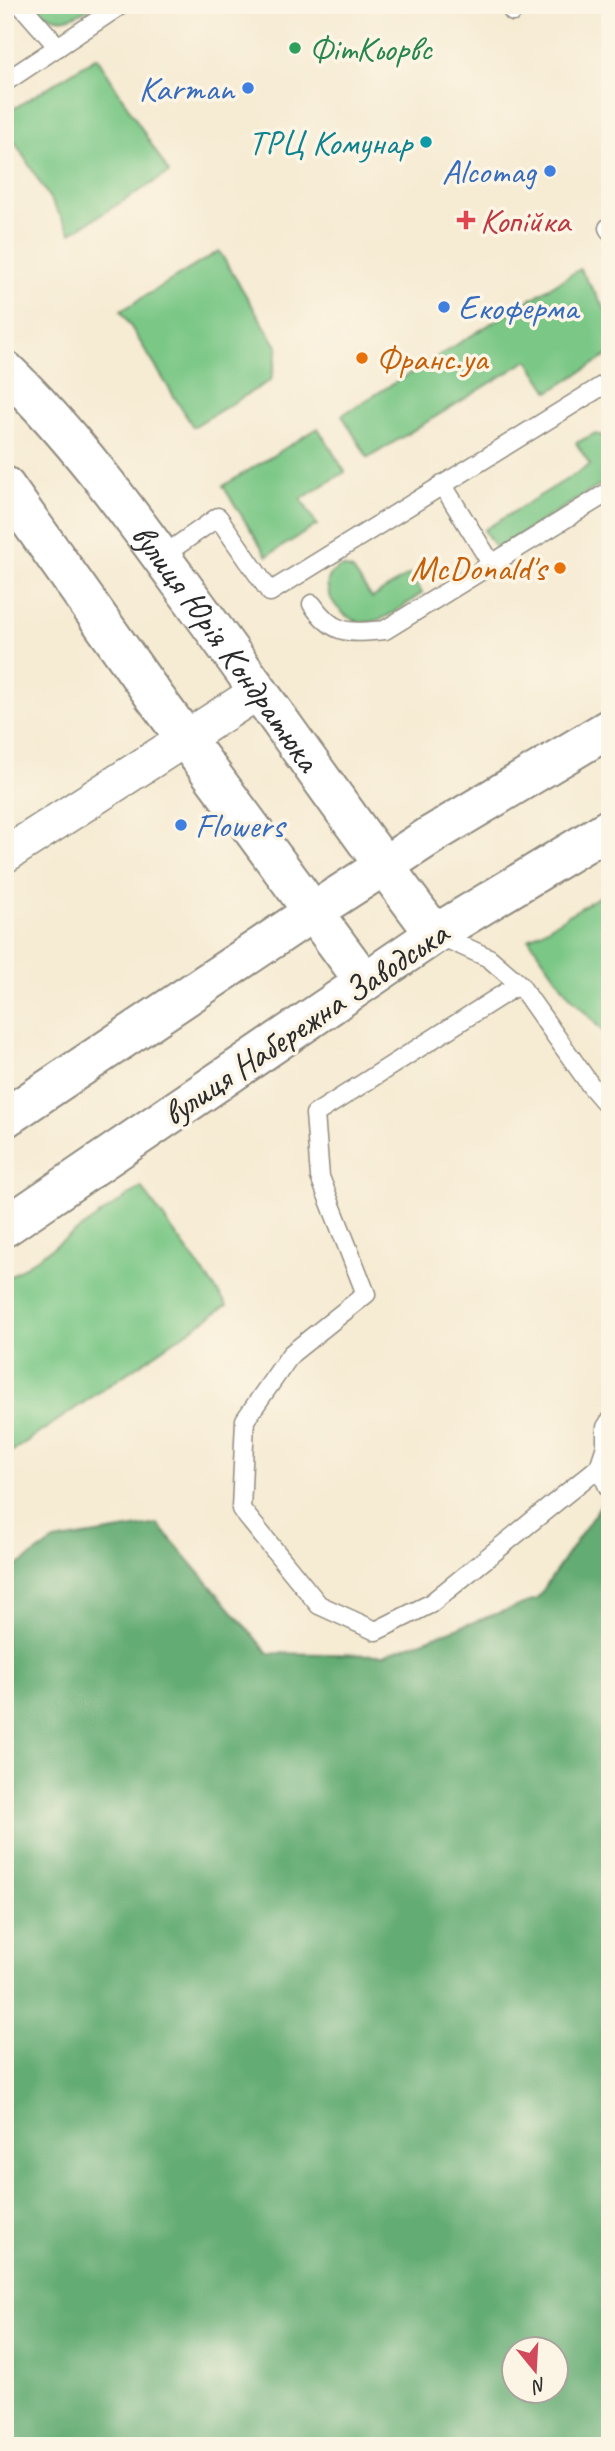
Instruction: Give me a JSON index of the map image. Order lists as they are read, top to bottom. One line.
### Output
{"streets":{"main road":["вулиця Юрія Кондратюка","вулиця Набережна Заводська"]},"crossings":[["вулиця Юрія Кондратюка","вулиця Набережна Заводська"]],"places":{"other":["ФiтКьорвс","Karman","ТРЦ Комунар","Alcomag","Екоферма","Франс.уа","McDonald's","Flowers"],"health":["Копійка"]},"north":"bottom"}
